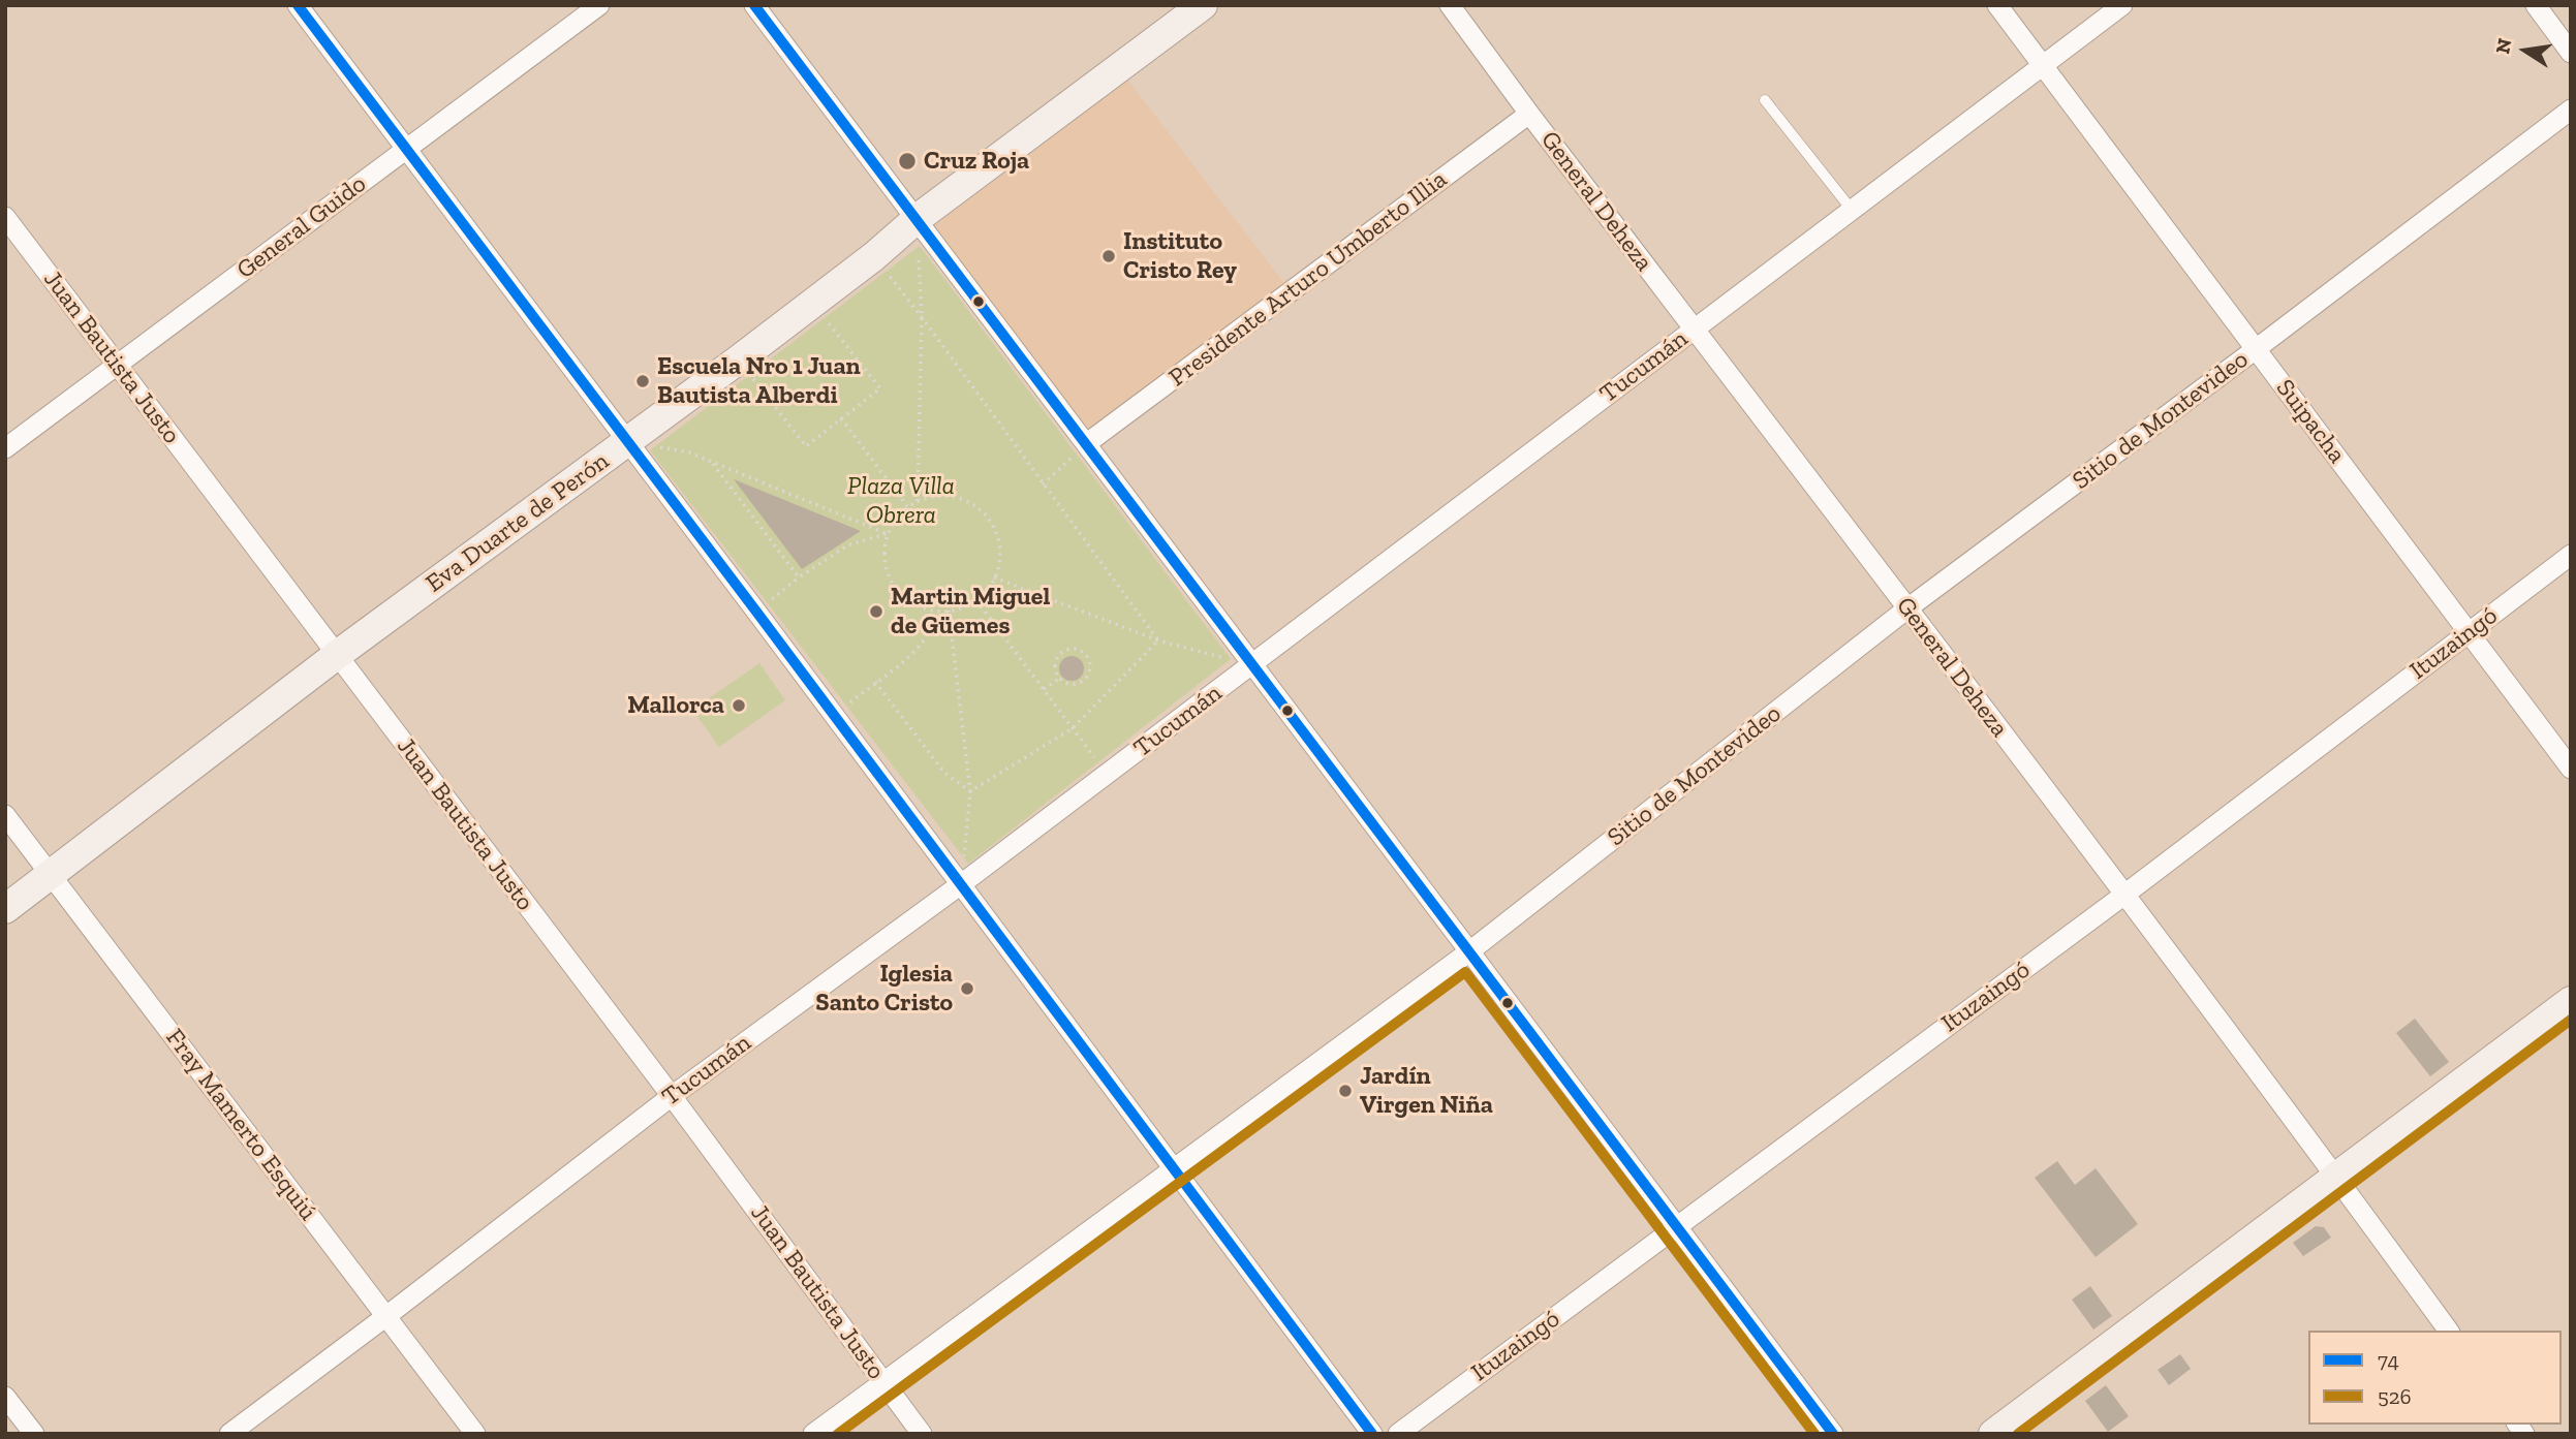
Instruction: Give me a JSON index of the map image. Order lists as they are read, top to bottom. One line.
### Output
{"streets":{"main road":["Eva Duarte de Perón"],"street":["General Deheza","General Guido","Presidente Arturo Umberto Illia","Juan Bautista Justo","Tucumán","Sitio de Montevideo","Suipacha","Ituzaingó","Fray Mamerto Esquiú"]},"crossings":[["General Deheza","Presidente Arturo Umberto Illia"],["General Deheza","Tucumán"],["General Deheza","Sitio de Montevideo"],["General Deheza","Ituzaingó"],["General Guido","Juan Bautista Justo"],["Juan Bautista Justo","Tucumán"],["Juan Bautista Justo","Sitio de Montevideo"],["Juan Bautista Justo","Eva Duarte de Perón"],["Tucumán","Suipacha"],["Tucumán","Fray Mamerto Esquiú"],["Sitio de Montevideo","Suipacha"],["Suipacha","Ituzaingó"],["Eva Duarte de Perón","Fray Mamerto Esquiú"]],"parks":["Plaza Villa Obrera"],"places":["Cruz Roja","Instituto Cristo Rey","Escuela Nro 1 Juan Bautista Alberdi","Martin Miguel de Güemes","Mallorca","Iglesia Santo Cristo","Jardín Virgen Niña"],"lines":["transit line 74","transit line 526"],"legend":["74","526"],"north":"left"}
